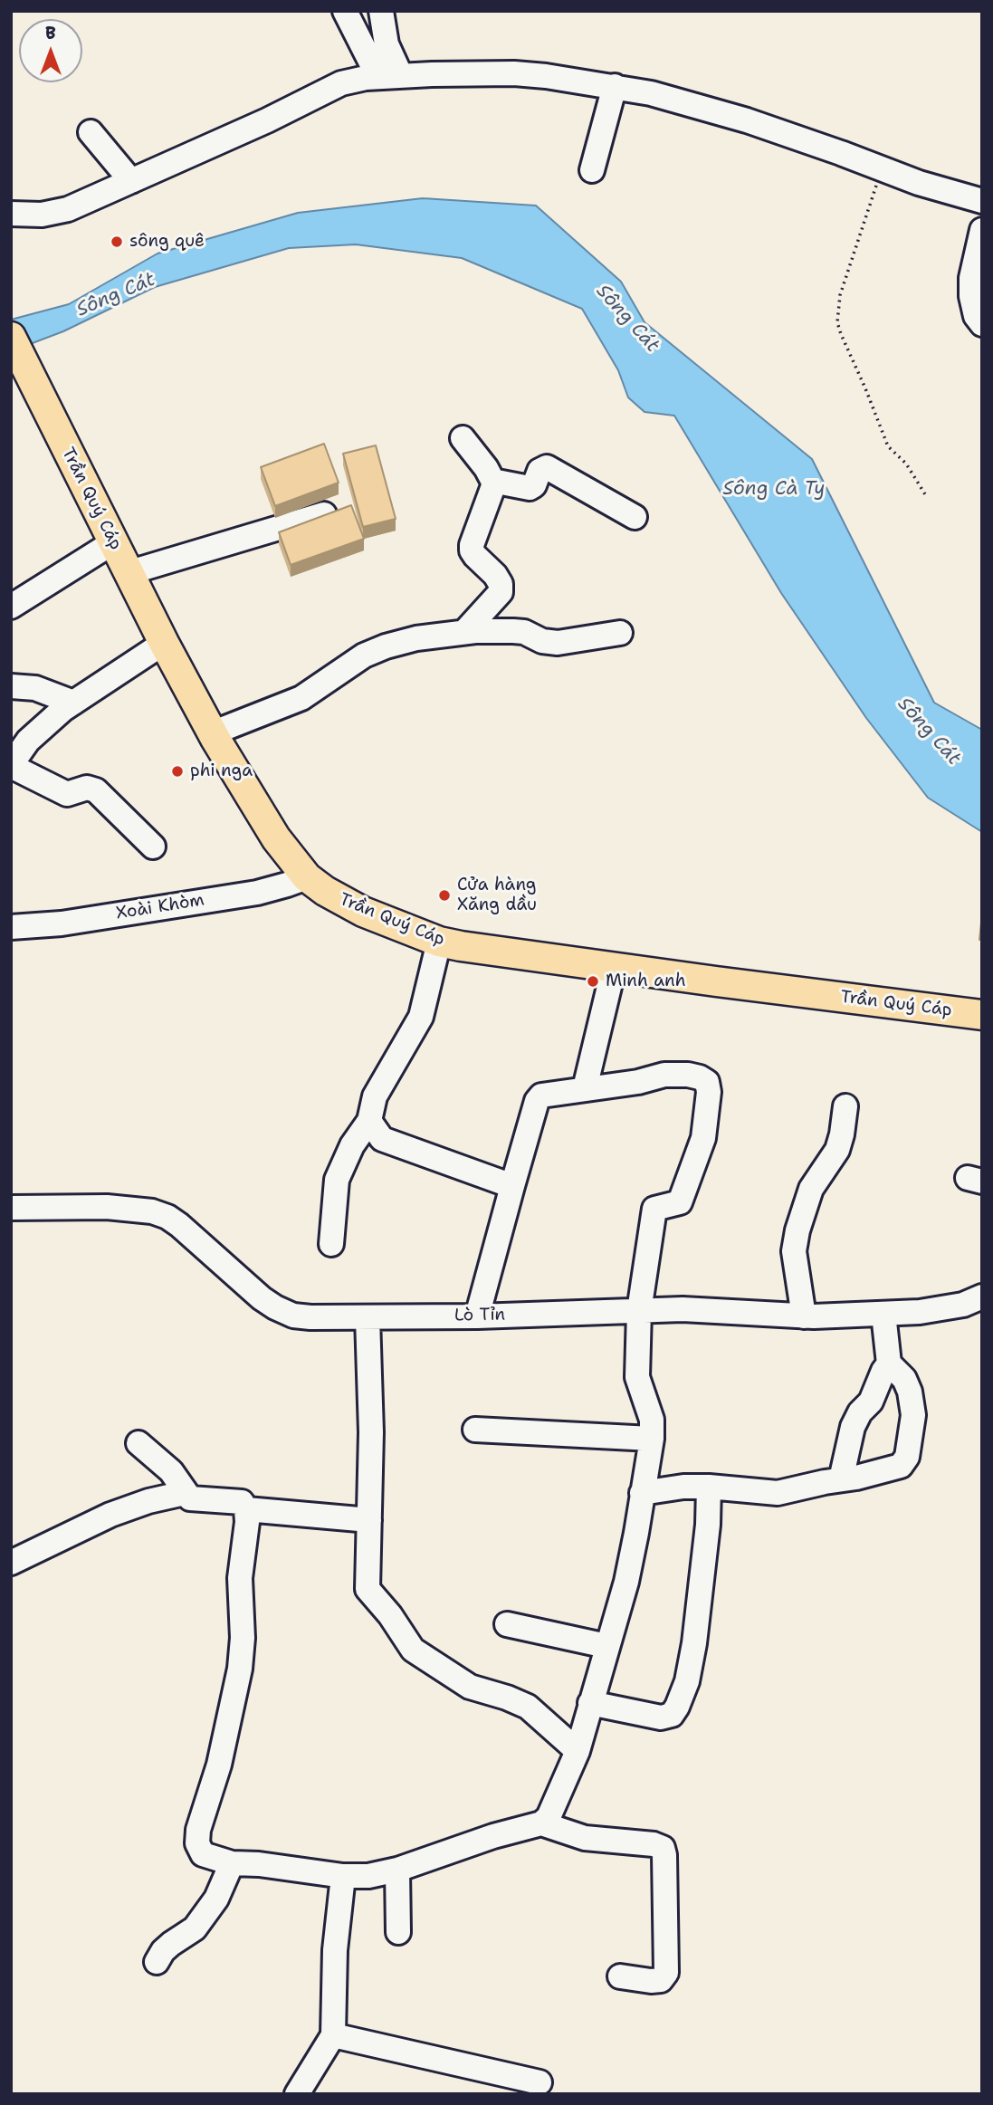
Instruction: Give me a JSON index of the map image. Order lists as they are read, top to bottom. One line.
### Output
{"streets":{"main road":["Trần Quý Cáp"],"street":["Xoài Khòm","Lò Tỉn"]},"crossings":[["Trần Quý Cáp","Xoài Khòm"]],"water":["Sông Cát","Sông Cà Ty"],"places":["sông quê","phi nga","Cửa hàng Xăng dầu","Minh anh"],"north":"top"}
